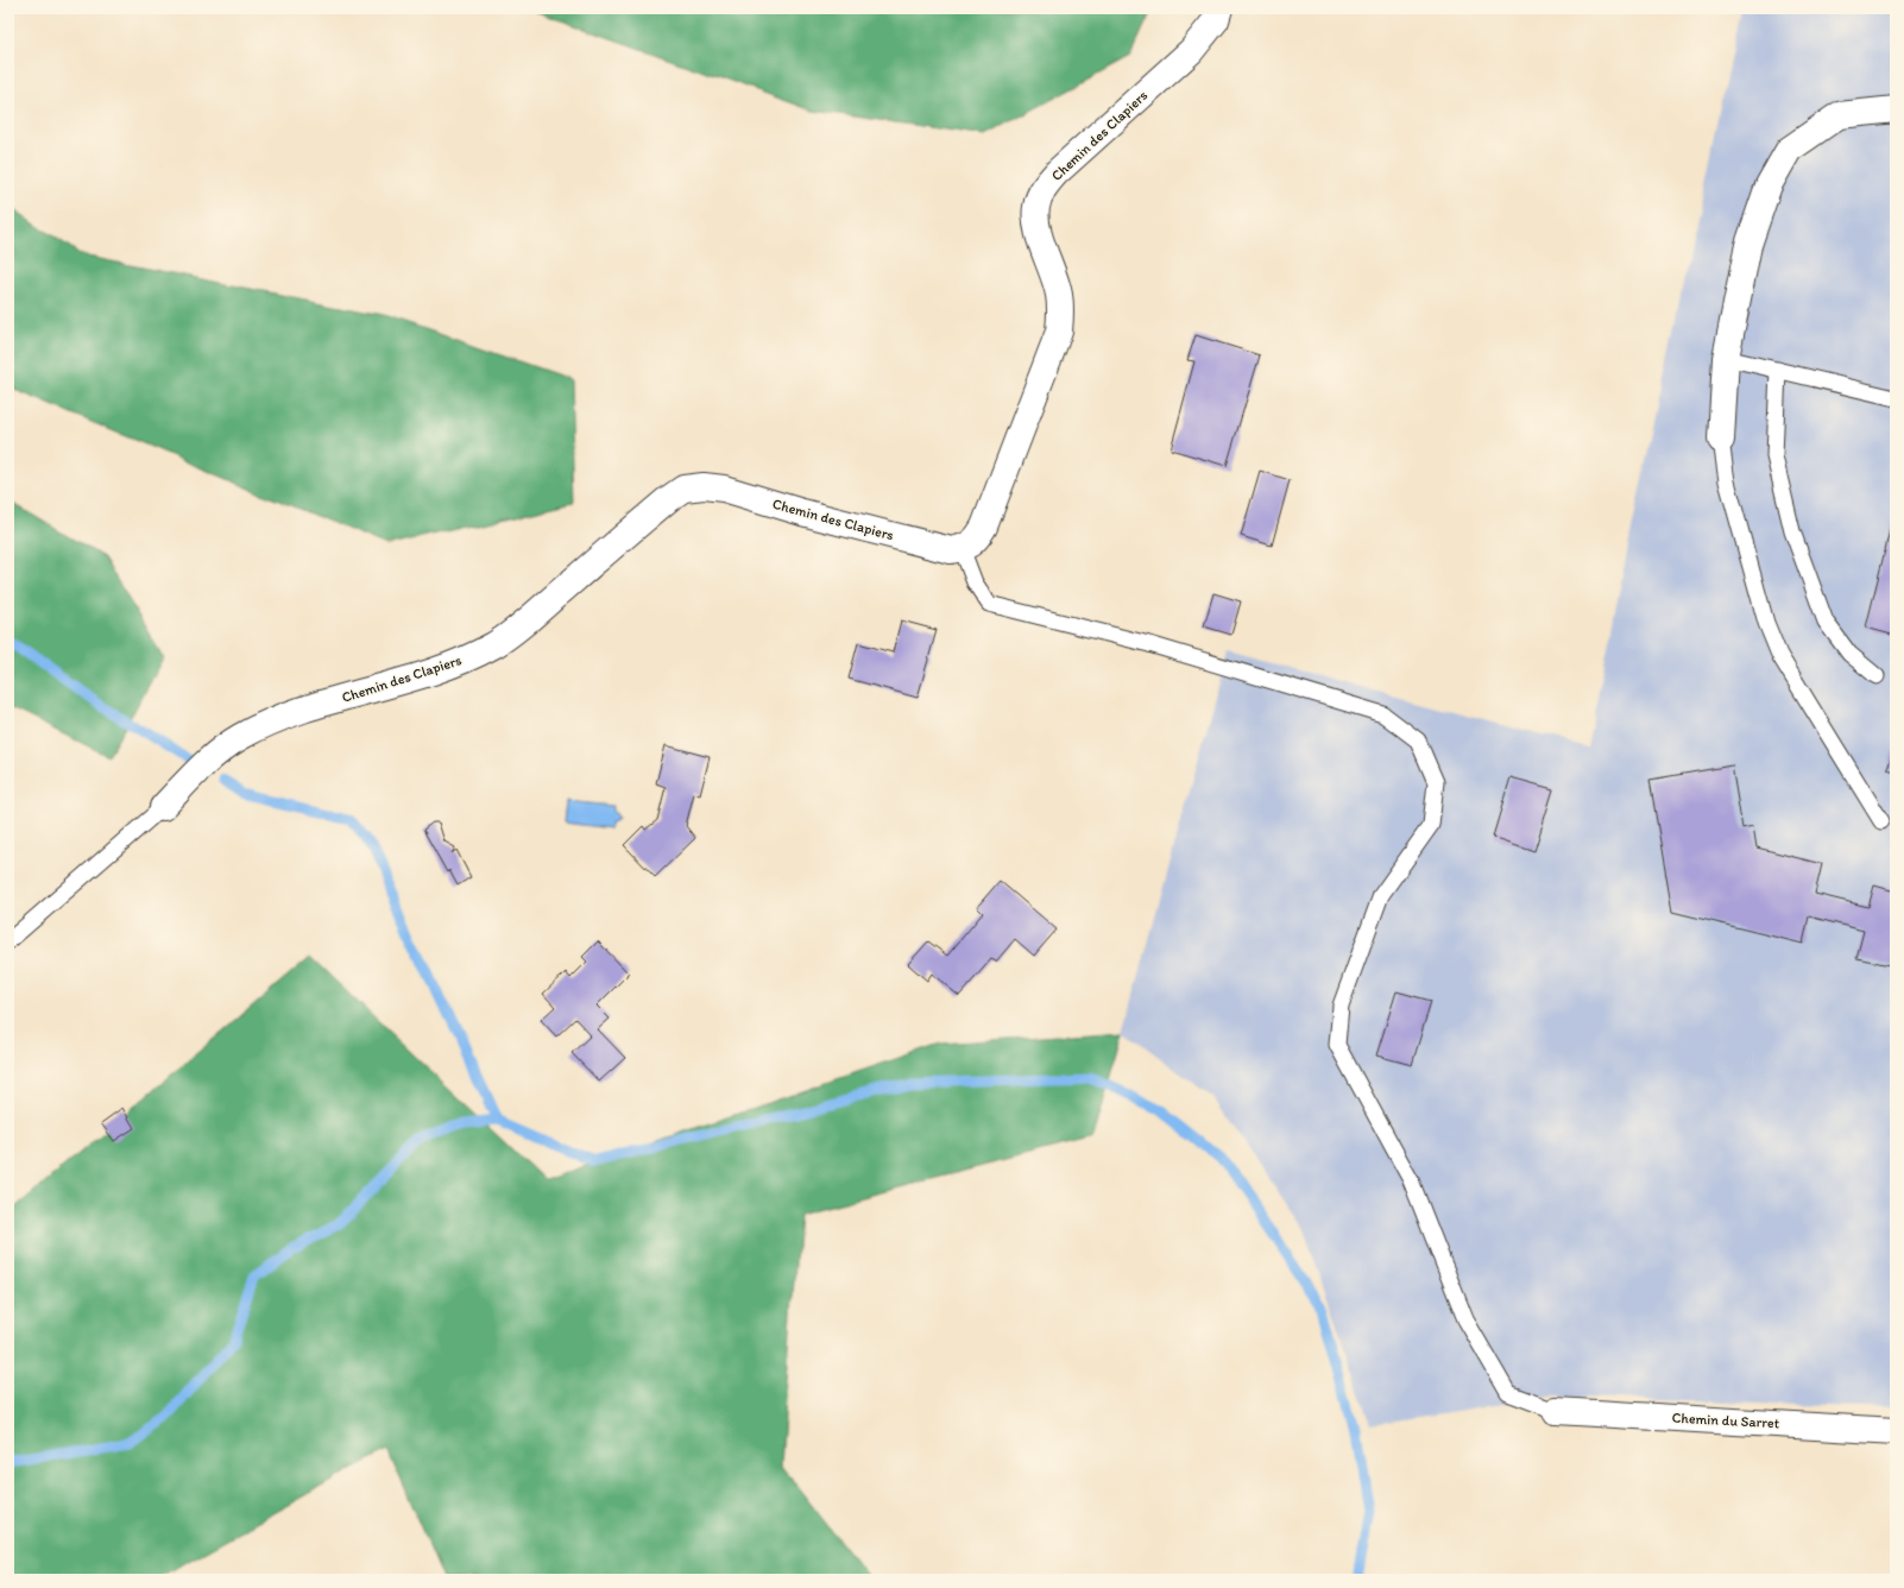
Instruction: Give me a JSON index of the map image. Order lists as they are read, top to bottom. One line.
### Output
{"streets":{"street":["Chemin des Clapiers","Chemin du Sarret"]}}
